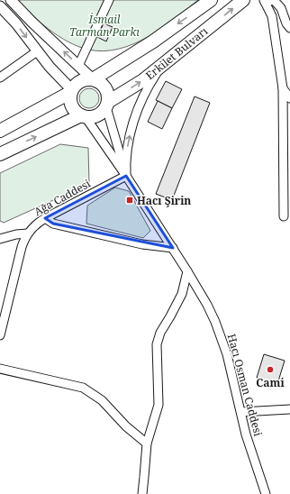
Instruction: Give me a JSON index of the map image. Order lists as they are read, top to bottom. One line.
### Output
{"streets":{"main road":["Erkilet Bulvarı"],"street":["Ağa Caddesi","Hacı Osman Caddesi"]},"crossings":[["Ağa Caddesi","Hacı Osman Caddesi"]],"parks":["İsmail Tarman Parkı"],"places":{"transit":["Hacı Şirin"],"other":["Cami"]}}
